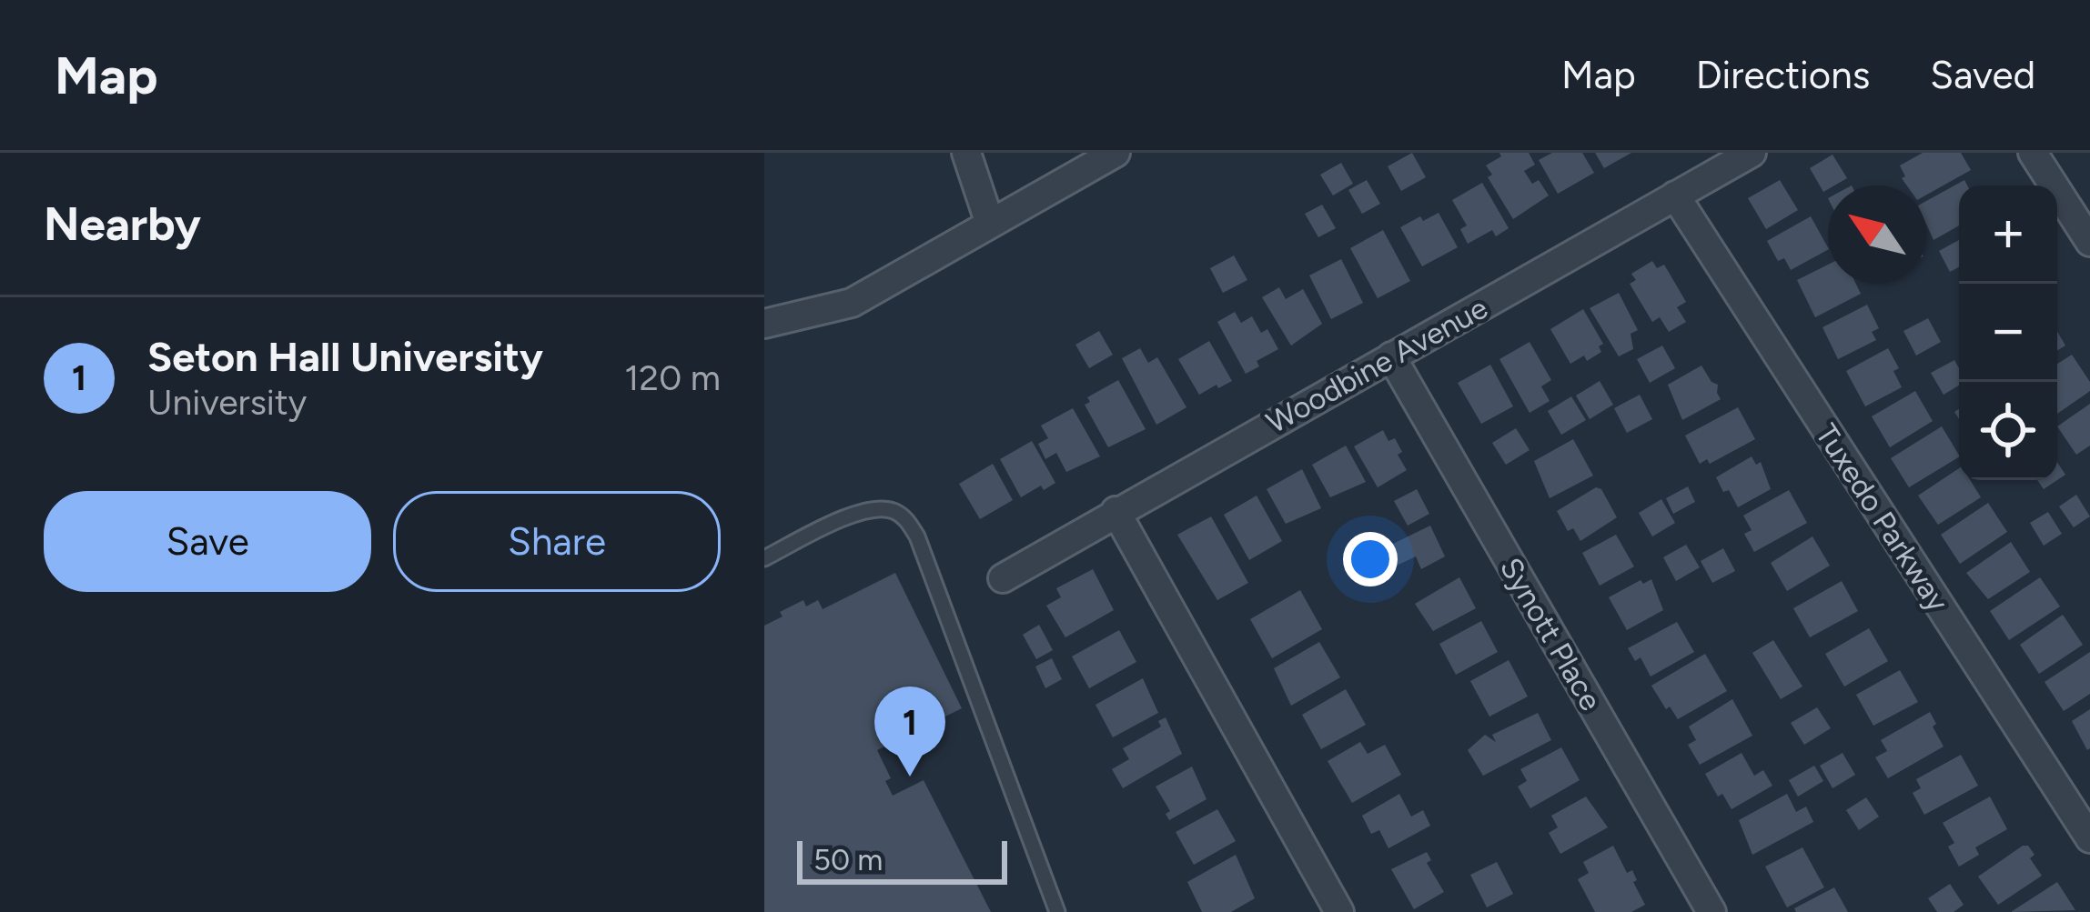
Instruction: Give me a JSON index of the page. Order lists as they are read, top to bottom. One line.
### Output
{"streets":{"street":["Woodbine Avenue","Tuxedo Parkway","Synott Place"]},"crossings":[["Woodbine Avenue","Tuxedo Parkway"],["Woodbine Avenue","Synott Place"]],"scale_bar":"50 m","north":"top left","page":{"header":"Map","nav":["Map","Directions","Saved"],"heading":"Nearby","map_buttons":["+","−"],"list":[{"mark":"1","name":"Seton Hall University","note":"University","value":"120 m"}],"buttons":["Save","Share"],"pins":"1","scale":"50 m"}}
